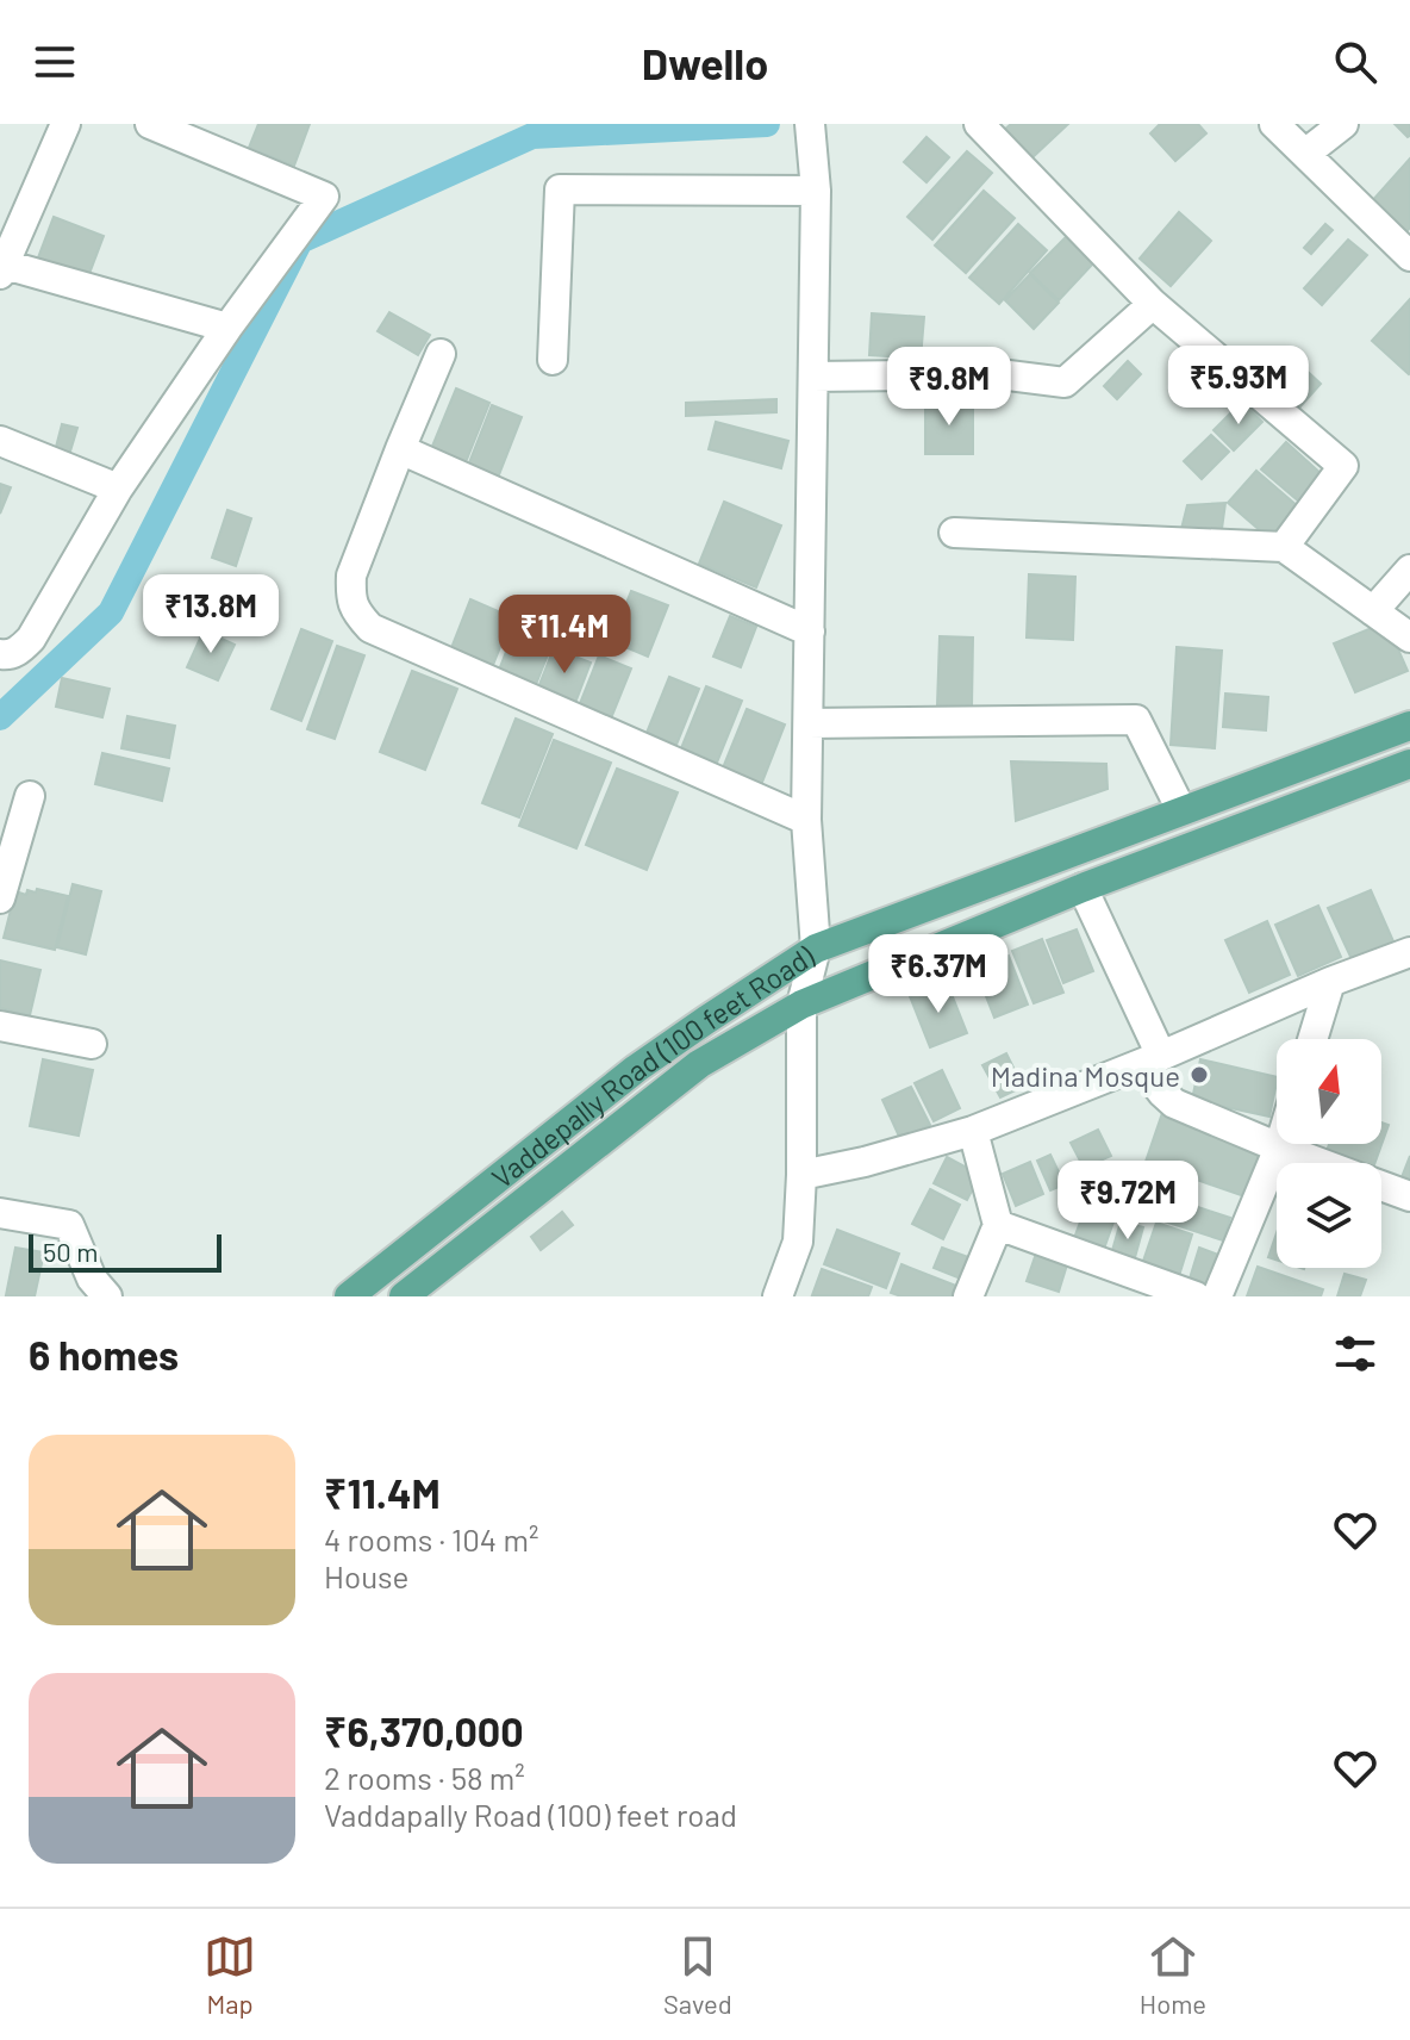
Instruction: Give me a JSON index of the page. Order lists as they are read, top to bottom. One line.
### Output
{"streets":{"main road":["Vaddepally Road (100 feet Road)"]},"places":["Madina Mosque"],"scale_bar":"50 m","north":"top","page":{"header":"Dwello","price":["₹5.93M","₹9.8M","₹13.8M","₹11.4M","₹6.37M","₹9.72M"],"scale":"50 m","heading":"6 homes","list":[{"name":"₹11.4M","note":"4 rooms · 104 m² · House"},{"name":"₹6,370,000","note":"2 rooms · 58 m² · Vaddapally Road (100) feet road"}],"tabs":["Map","Saved","Home"]}}
